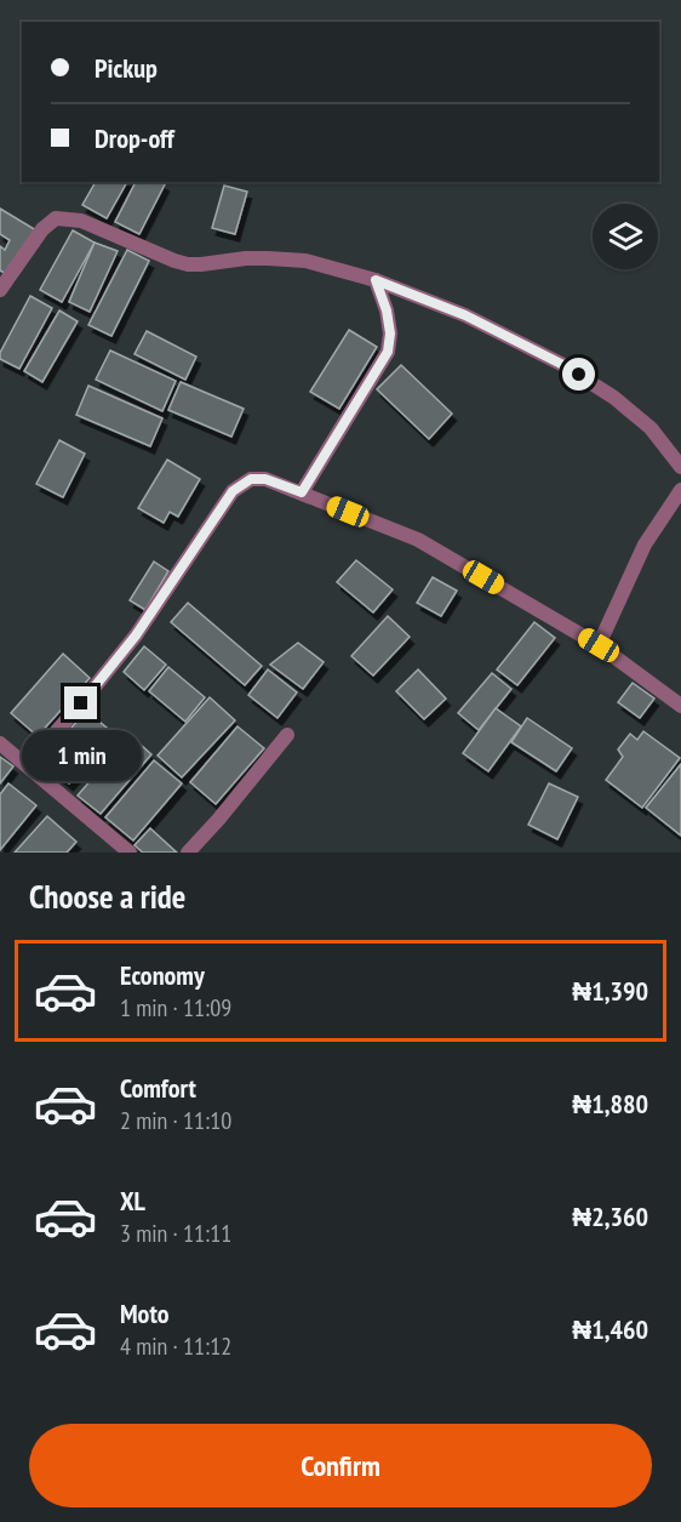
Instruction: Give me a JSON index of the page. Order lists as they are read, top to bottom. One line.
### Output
{"page":{"banner":["Pickup","Drop-off"],"bubble":"1 min","heading":"Choose a ride","list":[{"name":"Economy","note":"1 min · 11:09","value":"₦1,390"},{"name":"Comfort","note":"2 min · 11:10","value":"₦1,880"},{"name":"XL","note":"3 min · 11:11","value":"₦2,360"},{"name":"Moto","note":"4 min · 11:12","value":"₦1,460"}],"buttons":"Confirm"}}
